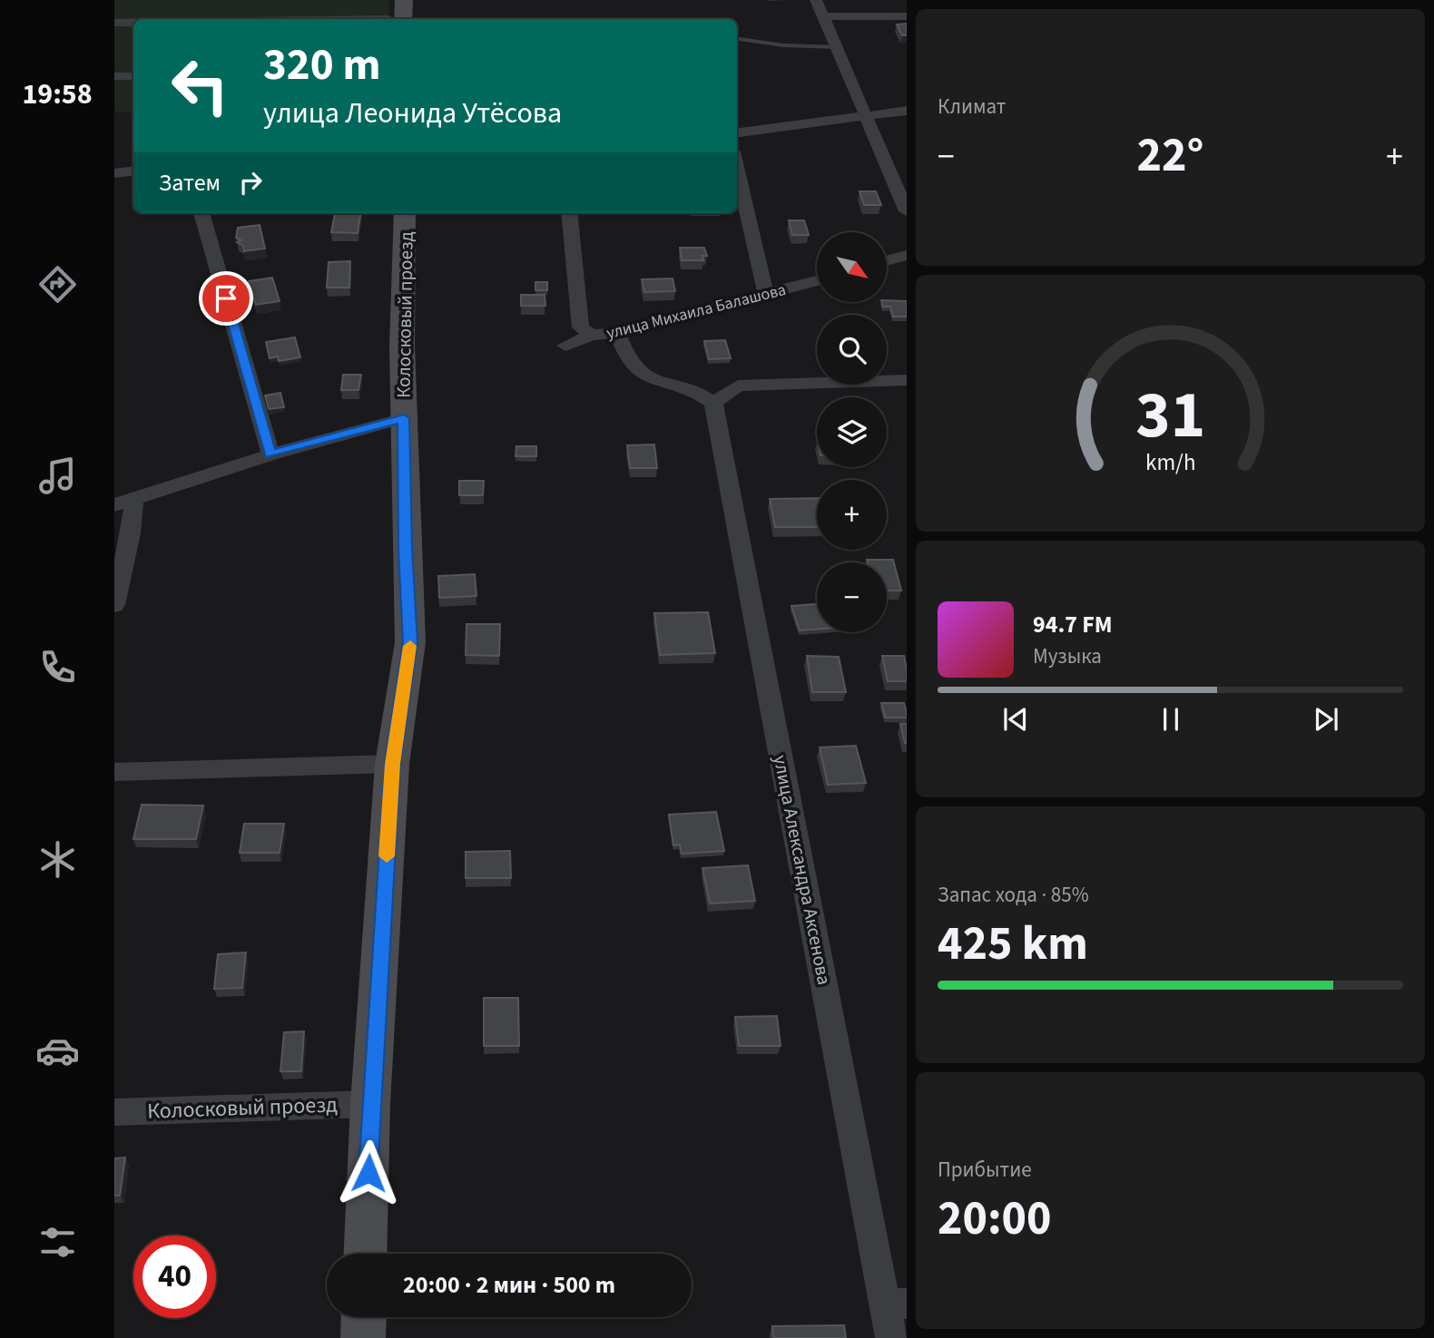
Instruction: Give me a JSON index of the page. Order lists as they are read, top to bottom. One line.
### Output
{"streets":{"street":["улица Михаила Балашова","Колосковый проезд","улица Александра Аксенова"]},"north":"bottom right","page":{"tabs":"19:58","tile":["Климат",["Запас хода · 85%","425 km"],["Прибытие","20:00"]],"turn":["320 m","улица Леонида Утёсова"],"heat":["−","22°","+"],"then":"Затем","map_buttons":["+","−"],"song":["94.7 FM","Музыка"],"limit":"40","trip":"20:00 · 2 мин · 500 m","gauge":["31","km/h"]}}
